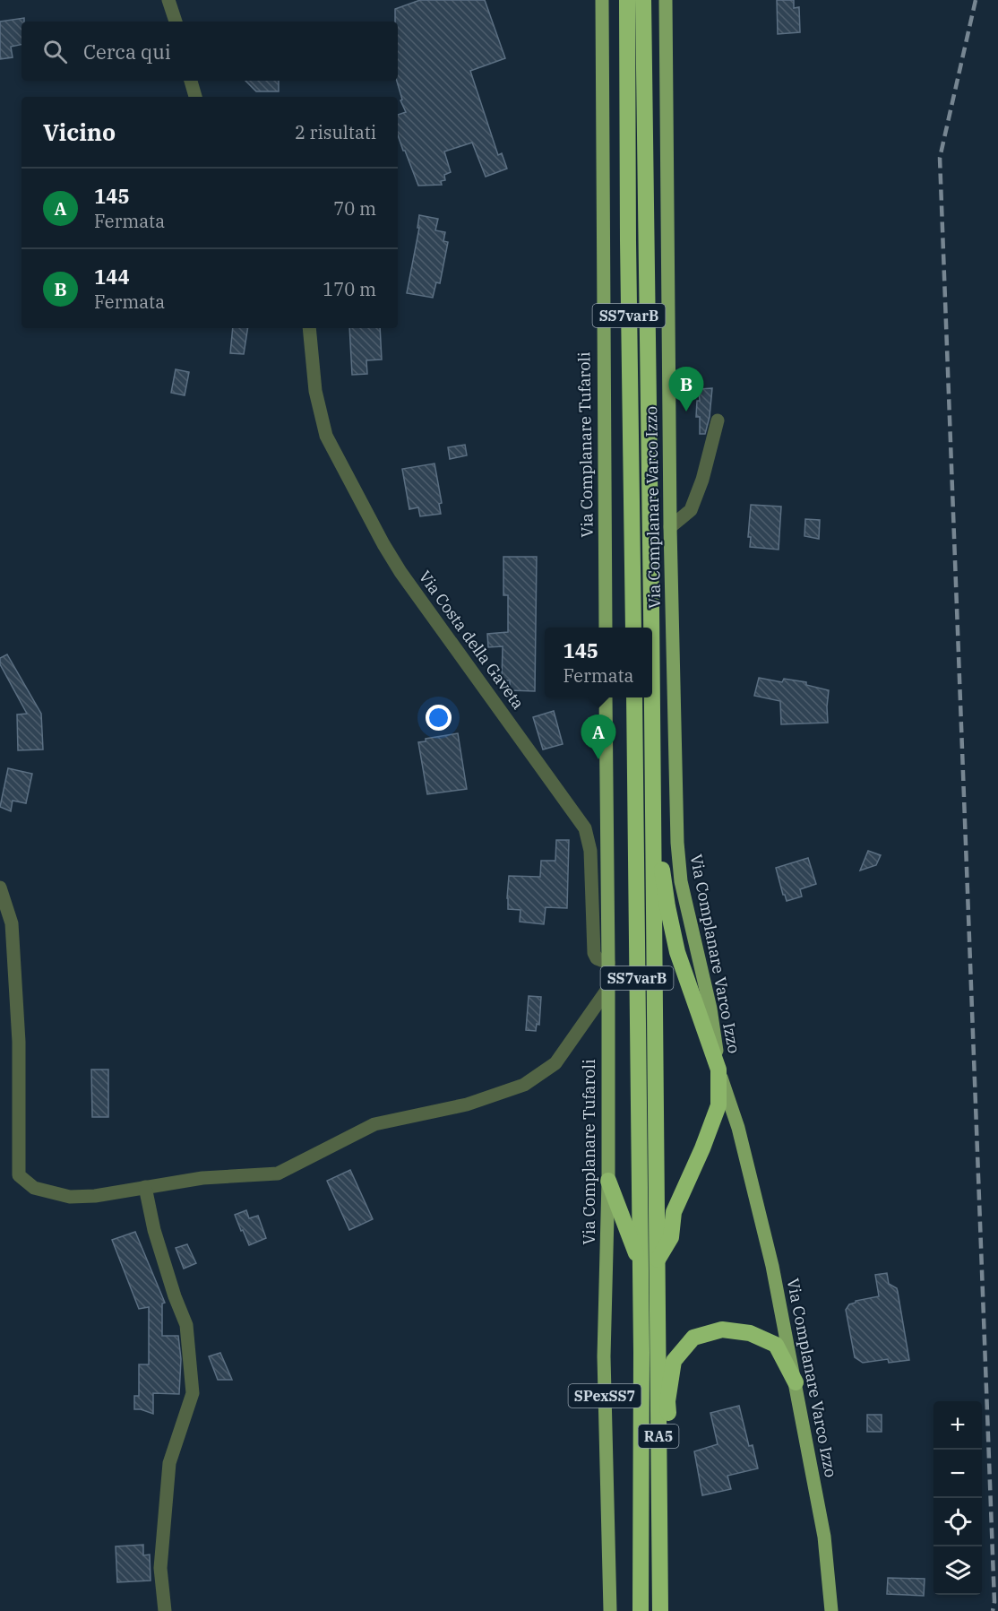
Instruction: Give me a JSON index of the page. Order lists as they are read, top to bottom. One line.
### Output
{"streets":{"highway":["SS7varB","RA5"],"main road":["Via Complanare Tufaroli","Via Complanare Varco Izzo","SPexSS7"],"street":["Via Costa della Gaveta"]},"crossings":[["SS7varB","RA5"],["Via Complanare Tufaroli","Via Costa della Gaveta"]],"page":{"search":"Cerca qui","heading":["Vicino","2 risultati"],"list":[{"mark":"A","name":"145","note":"Fermata","value":"70 m"},{"mark":"B","name":"144","note":"Fermata","value":"170 m"}],"pins":["B","A"],"popup":["145","Fermata"],"map_buttons":["+","−"]}}
